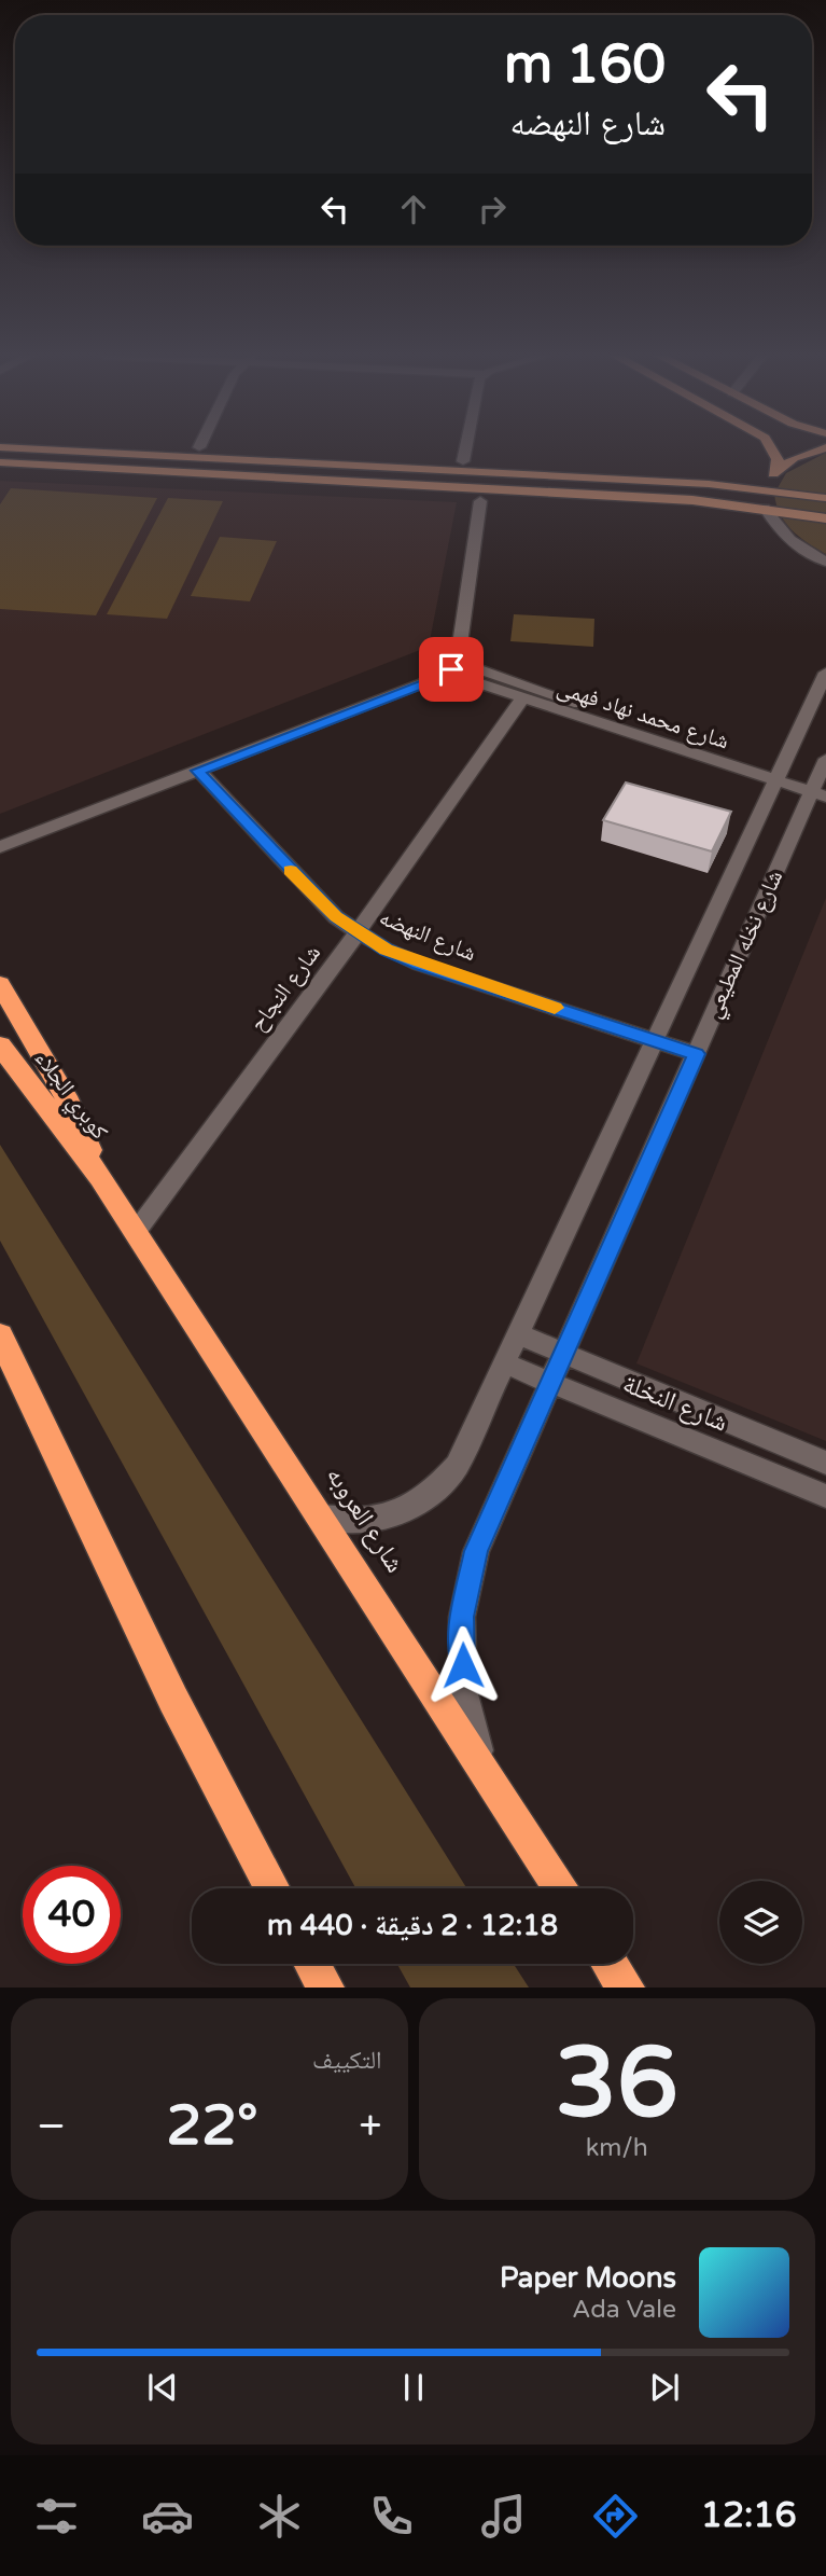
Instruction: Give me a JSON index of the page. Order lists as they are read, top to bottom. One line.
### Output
{"streets":{"highway":["كوبري الجلاء","شارع العروبه"],"street":["شارع محمد نهاد فهمى","شارع النهضه","شارع نخله المطيعي","شارع النجاح","شارع النخلة"]},"crossings":[["شارع محمد نهاد فهمى","شارع نخله المطيعي"],["شارع محمد نهاد فهمى","شارع النجاح"],["شارع النهضه","شارع نخله المطيعي"],["شارع النهضه","شارع النجاح"],["شارع نخله المطيعي","شارع النخلة"],["شارع نخله المطيعي","شارع العروبه"],["شارع النجاح","شارع العروبه"],["كوبري الجلاء","شارع العروبه"]],"page":{"turn":["160 m","شارع النهضه"],"limit":"40","trip":"12:18 · 2 دقيقة · 440 m","tile":[["36","km/h"],"التكييف"],"heat":["−","22°","+"],"song":["Paper Moons","Ada Vale"],"tabs":"12:16"}}
